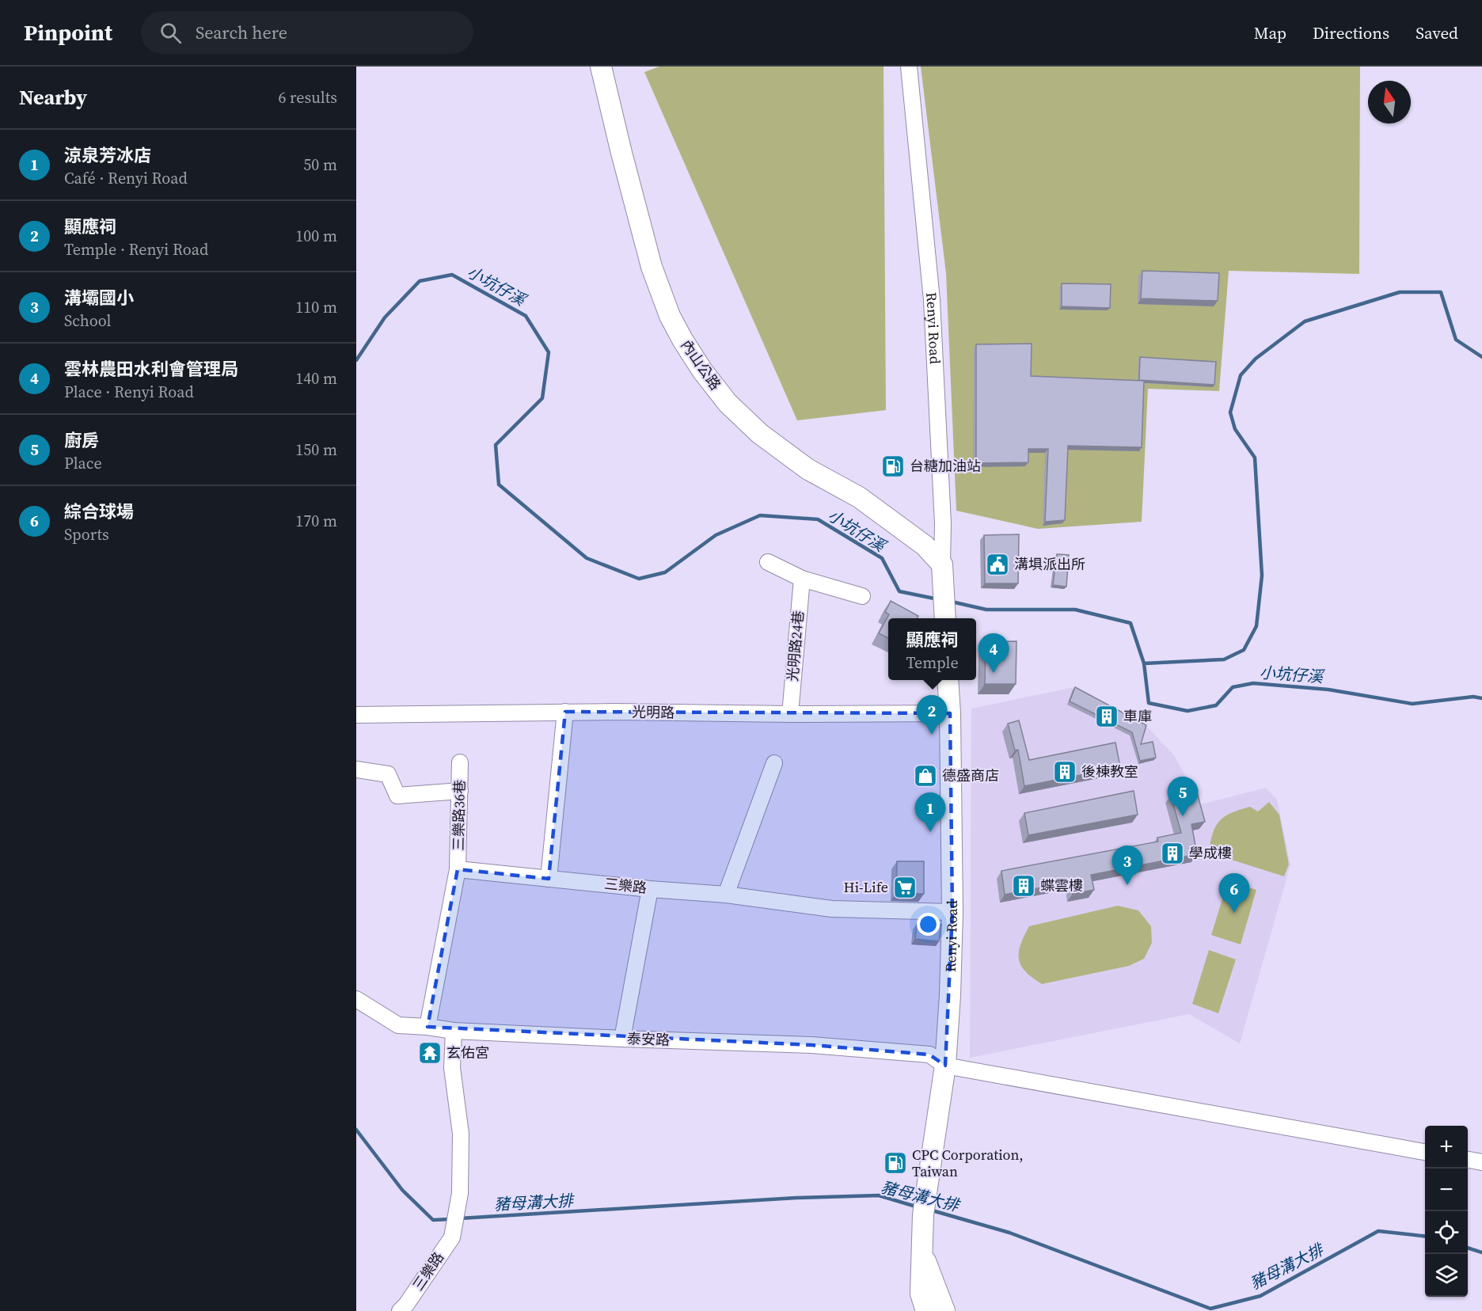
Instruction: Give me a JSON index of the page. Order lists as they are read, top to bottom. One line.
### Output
{"streets":{"main road":["Renyi Road","內山公路"],"street":["光明路24巷","光明路","三樂路36巷","三樂路","泰安路"]},"crossings":[["Renyi Road","內山公路"],["Renyi Road","光明路"],["Renyi Road","三樂路"],["Renyi Road","泰安路"],["光明路24巷","光明路"],["三樂路36巷","三樂路"],["三樂路","泰安路"]],"water":["小坑仔溪","豬母溝大排"],"places":{"fuel station":["台糖加油站","CPC Corporation, Taiwan"],"public building":["溝埧派出所"],"building":["車庫","後棟教室","學成樓","蝶雲樓"],"shop":["德盛商店"],"supermarket":["Hi-Life"],"temple":["玄佑宮"]},"north":"top","page":{"header":"Pinpoint","search":"Search here","nav":["Map","Directions","Saved"],"heading":["Nearby","6 results"],"list":[{"mark":"1","name":"涼泉芳冰店","note":"Café · Renyi Road","value":"50 m"},{"mark":"2","name":"顯應祠","note":"Temple · Renyi Road","value":"100 m"},{"mark":"3","name":"溝壩國小","note":"School","value":"110 m"},{"mark":"4","name":"雲林農田水利會管理局","note":"Place · Renyi Road","value":"140 m"},{"mark":"5","name":"廚房","note":"Place","value":"150 m"},{"mark":"6","name":"綜合球場","note":"Sports","value":"170 m"}],"popup":["顯應祠","Temple"],"pins":["4","2","5","1","3","6"],"map_buttons":["+","−"]}}
